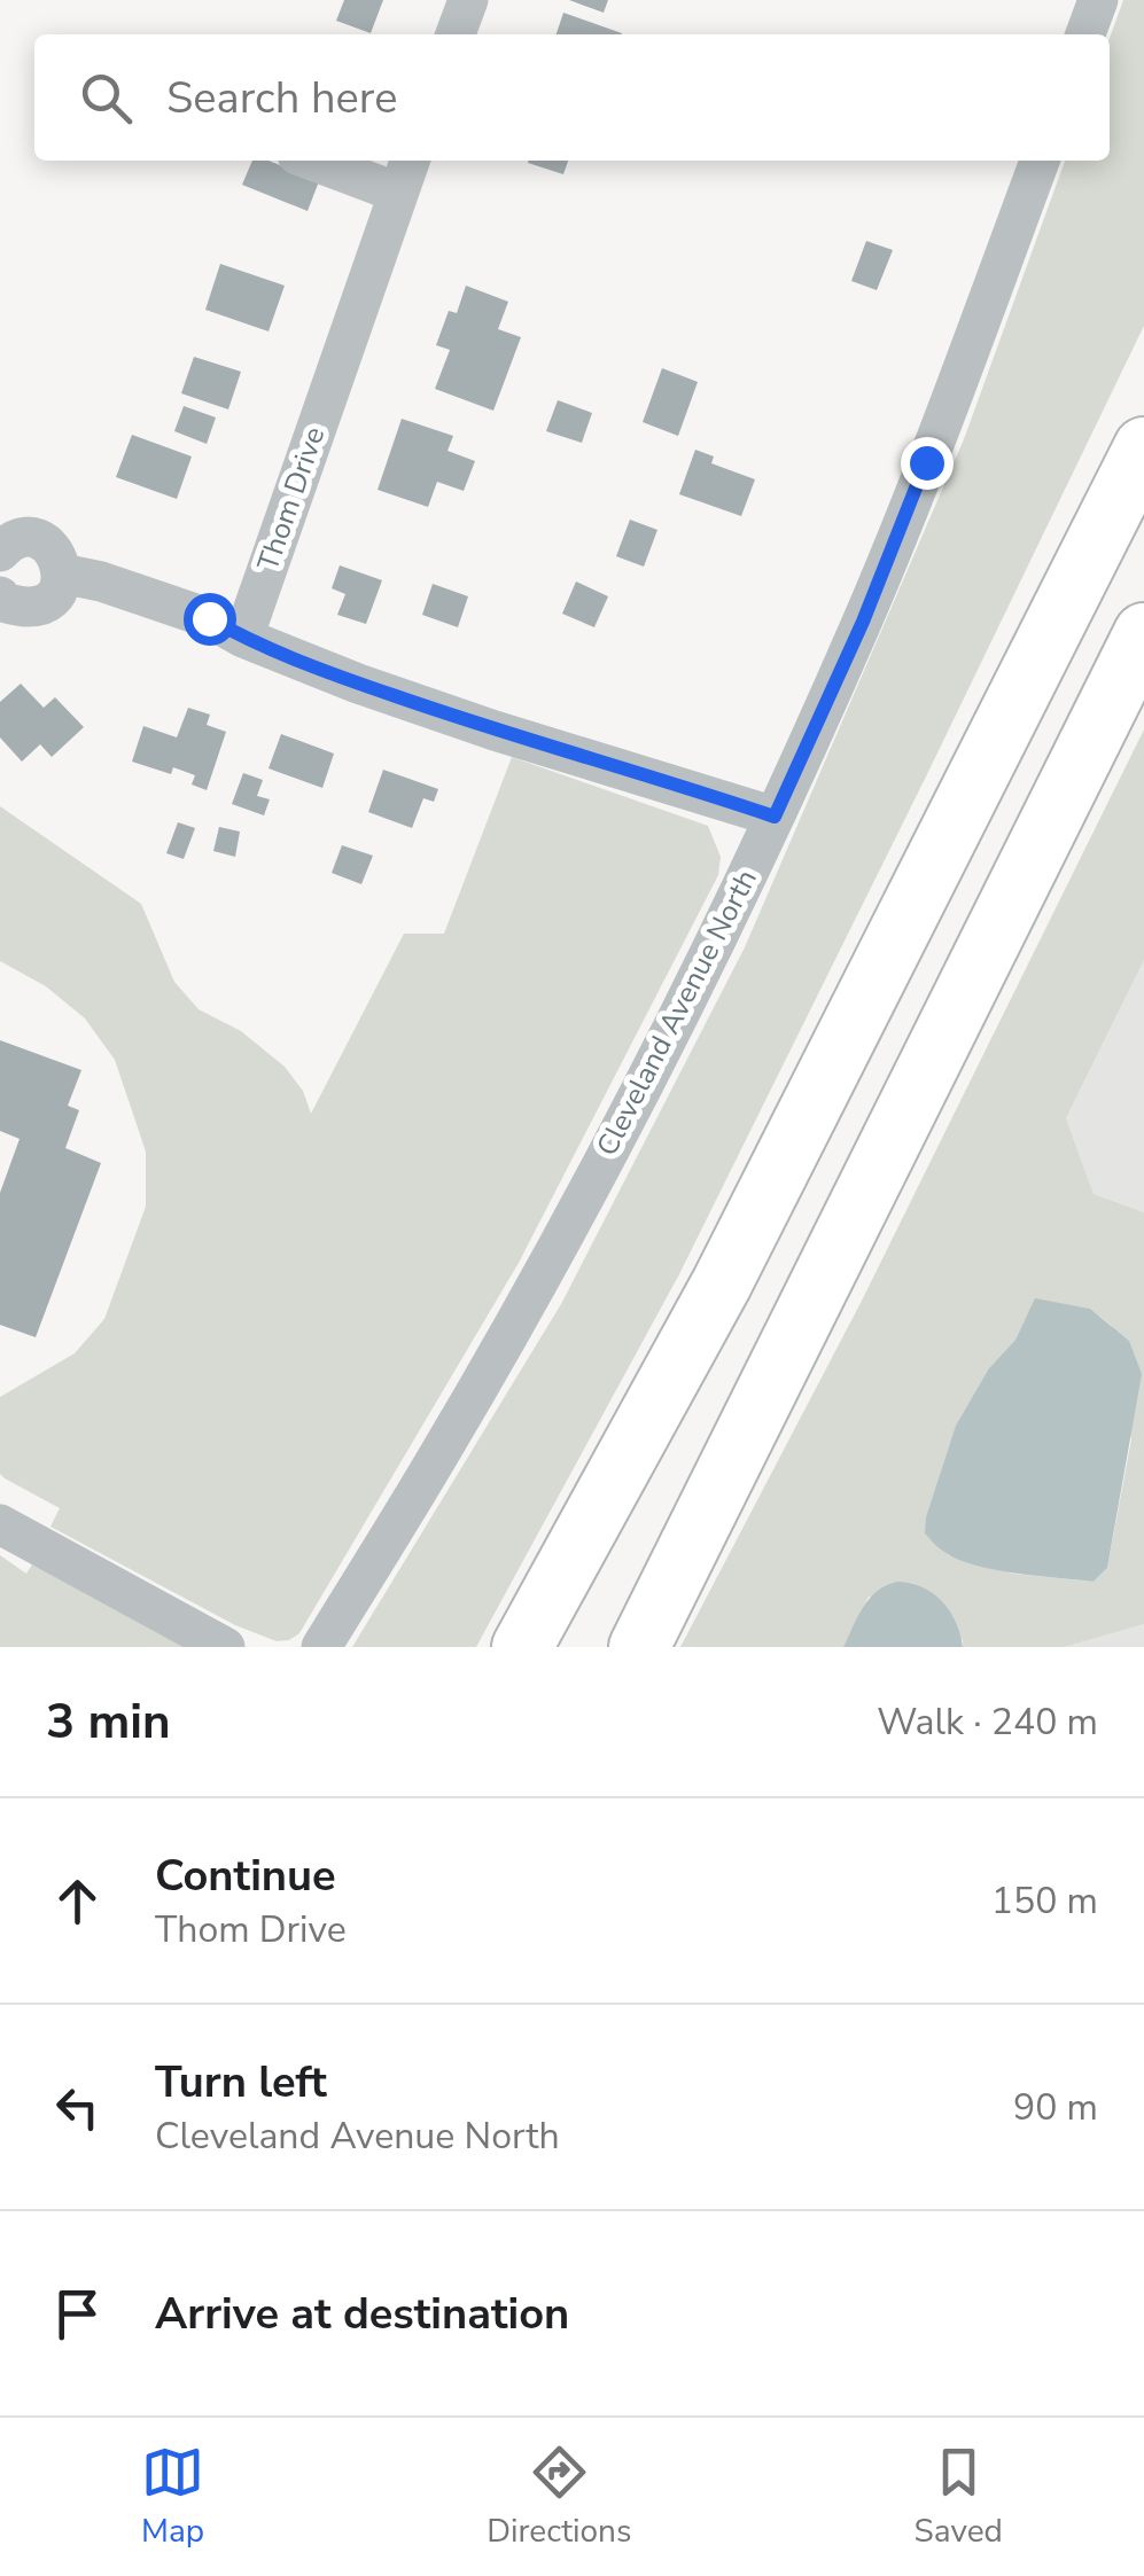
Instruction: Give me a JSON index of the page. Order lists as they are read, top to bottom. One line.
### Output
{"streets":{"street":["Thom Drive","Cleveland Avenue North"]},"page":{"search":"Search here","heading":["3 min","Walk · 240 m"],"list":[["Continue","Thom Drive","150 m"],["Turn left","Cleveland Avenue North","90 m"],"Arrive at destination"],"nav":["Map","Directions","Saved"]}}
